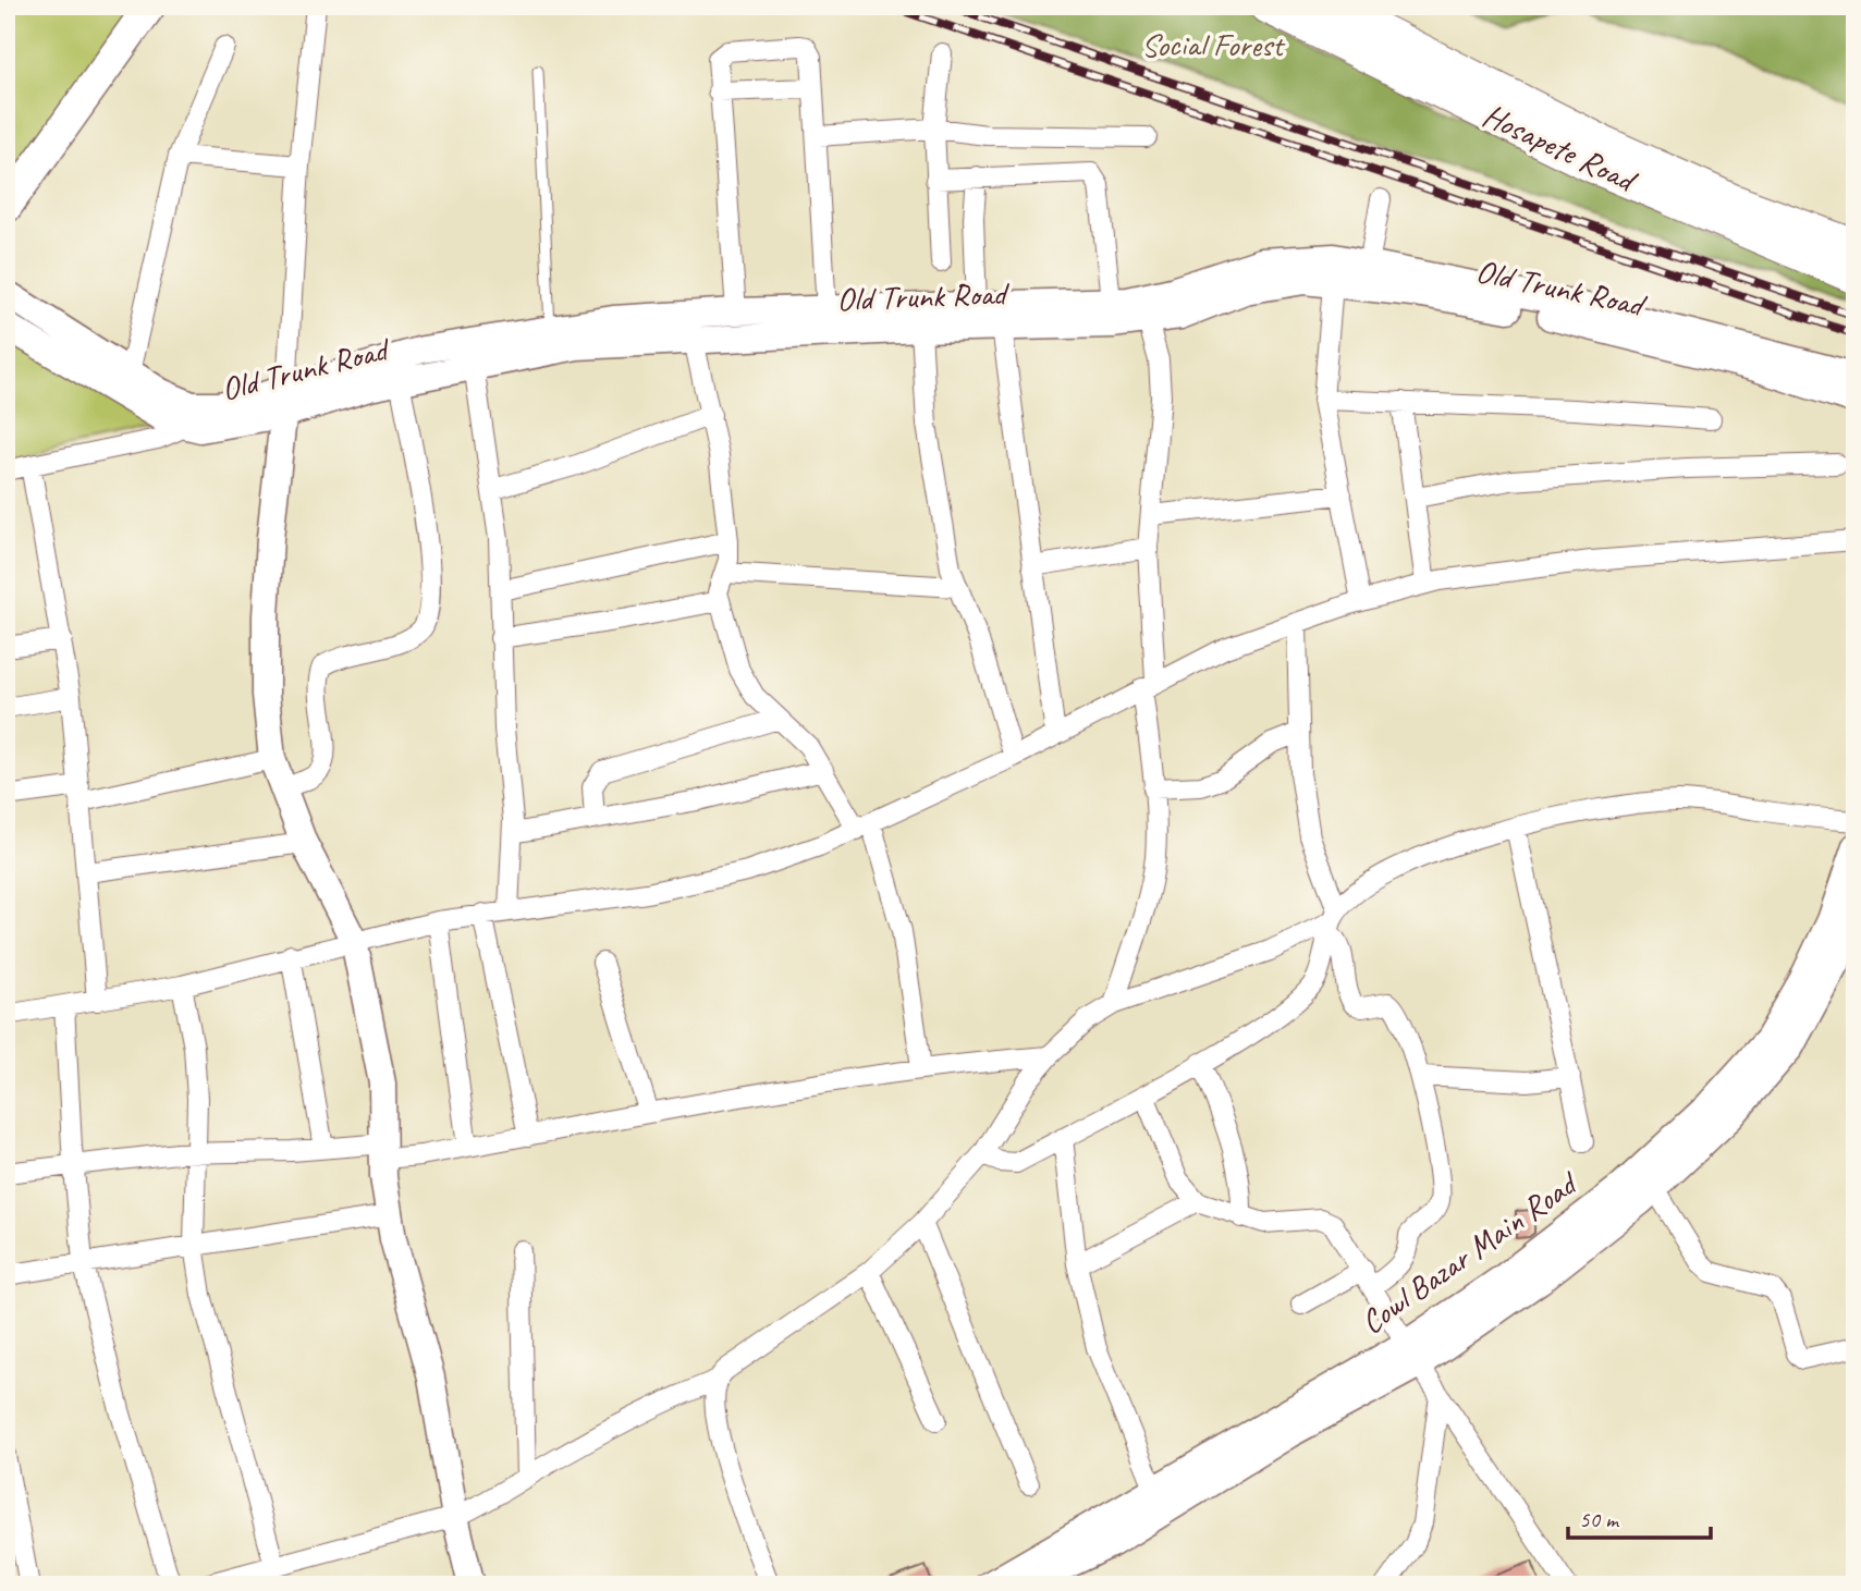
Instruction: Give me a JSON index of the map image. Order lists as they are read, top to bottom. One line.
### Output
{"streets":{"highway":["Hosapete Road"],"street":["Old Trunk Road","Cowl Bazar Main Road"]},"parks":["Social Forest"],"scale_bar":"50 m"}
